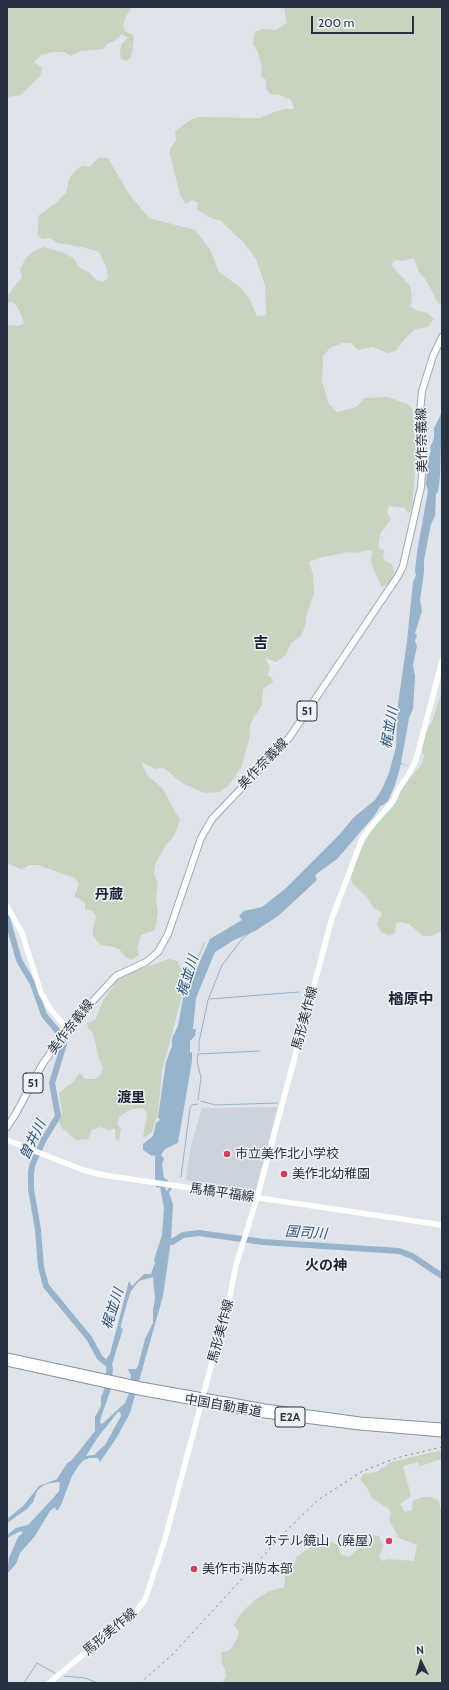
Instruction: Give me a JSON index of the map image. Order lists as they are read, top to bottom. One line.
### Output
{"streets":{"highway":["中国自動車道","E2A"],"main road":["美作奈義線","51","馬形美作線","馬橋平福線"]},"crossings":[["馬形美作線","馬橋平福線"]],"districts":["吉","丹蔵","楢原中","渡里","火の神"],"water":["梶並川","曽井川","国司川"],"places":["市立美作北小学校","美作北幼稚園","ホテル鏡山（廃屋）","美作市消防本部"],"scale_bar":"200 m","north":"top"}
